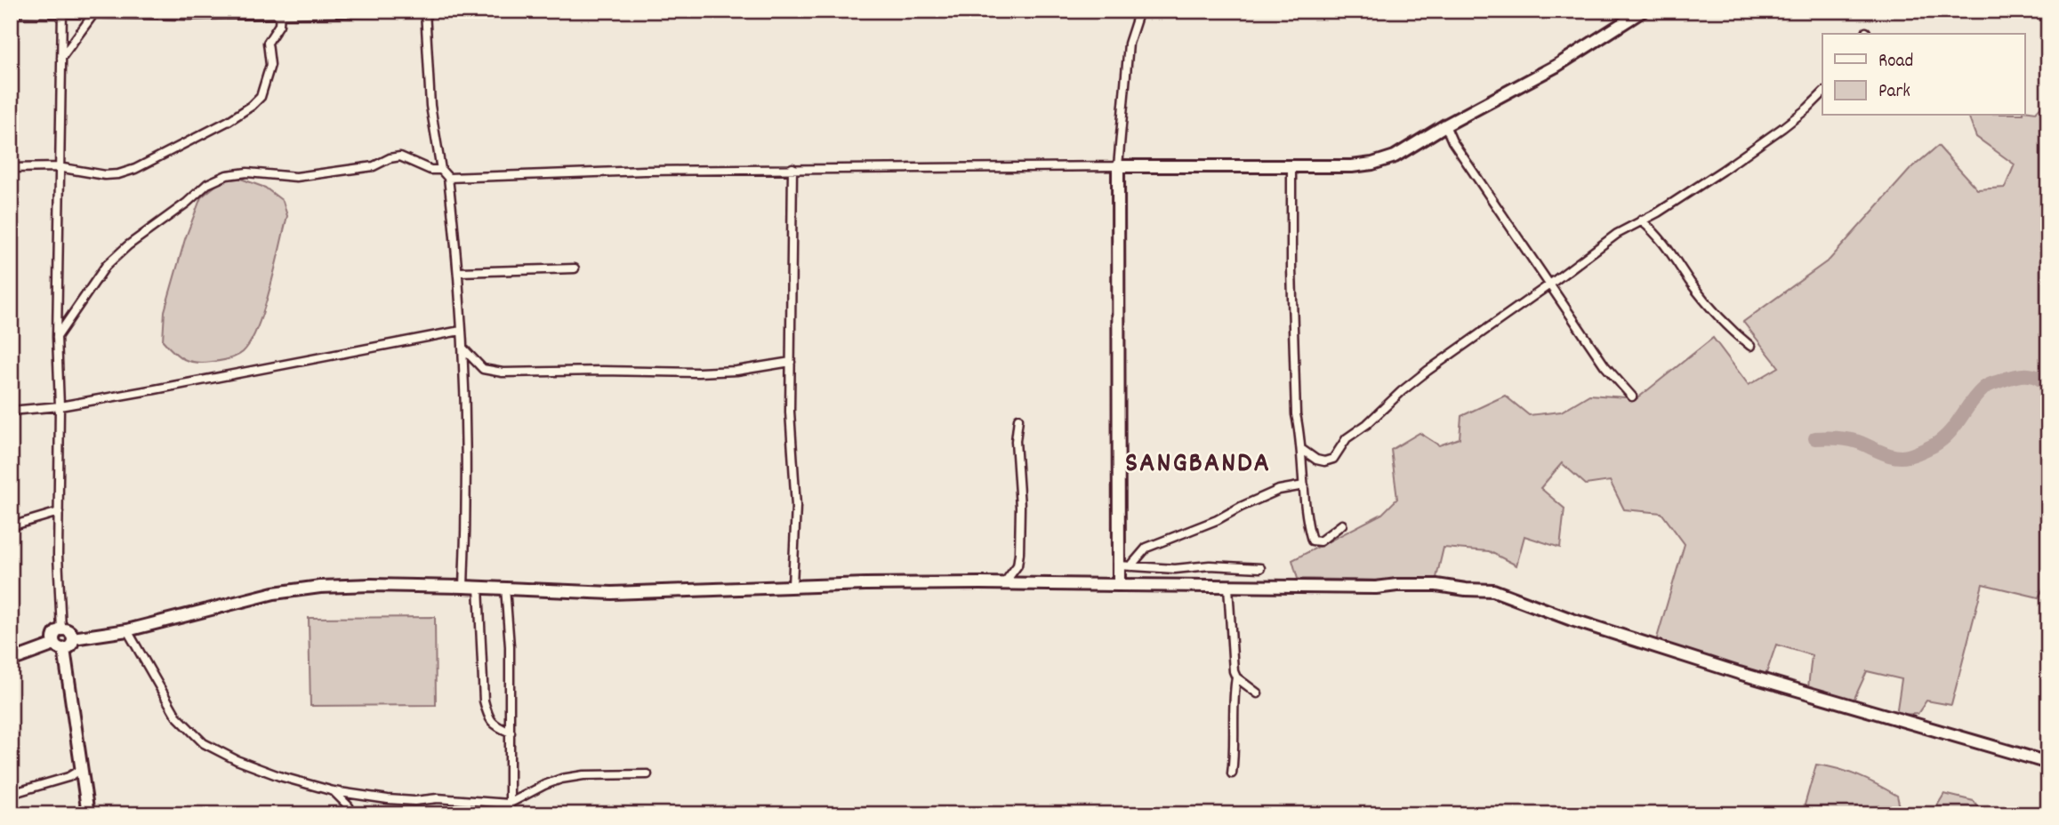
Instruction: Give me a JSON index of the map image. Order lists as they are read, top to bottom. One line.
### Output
{"districts":["SANGBANDA"],"legend":["Road","Park"]}
